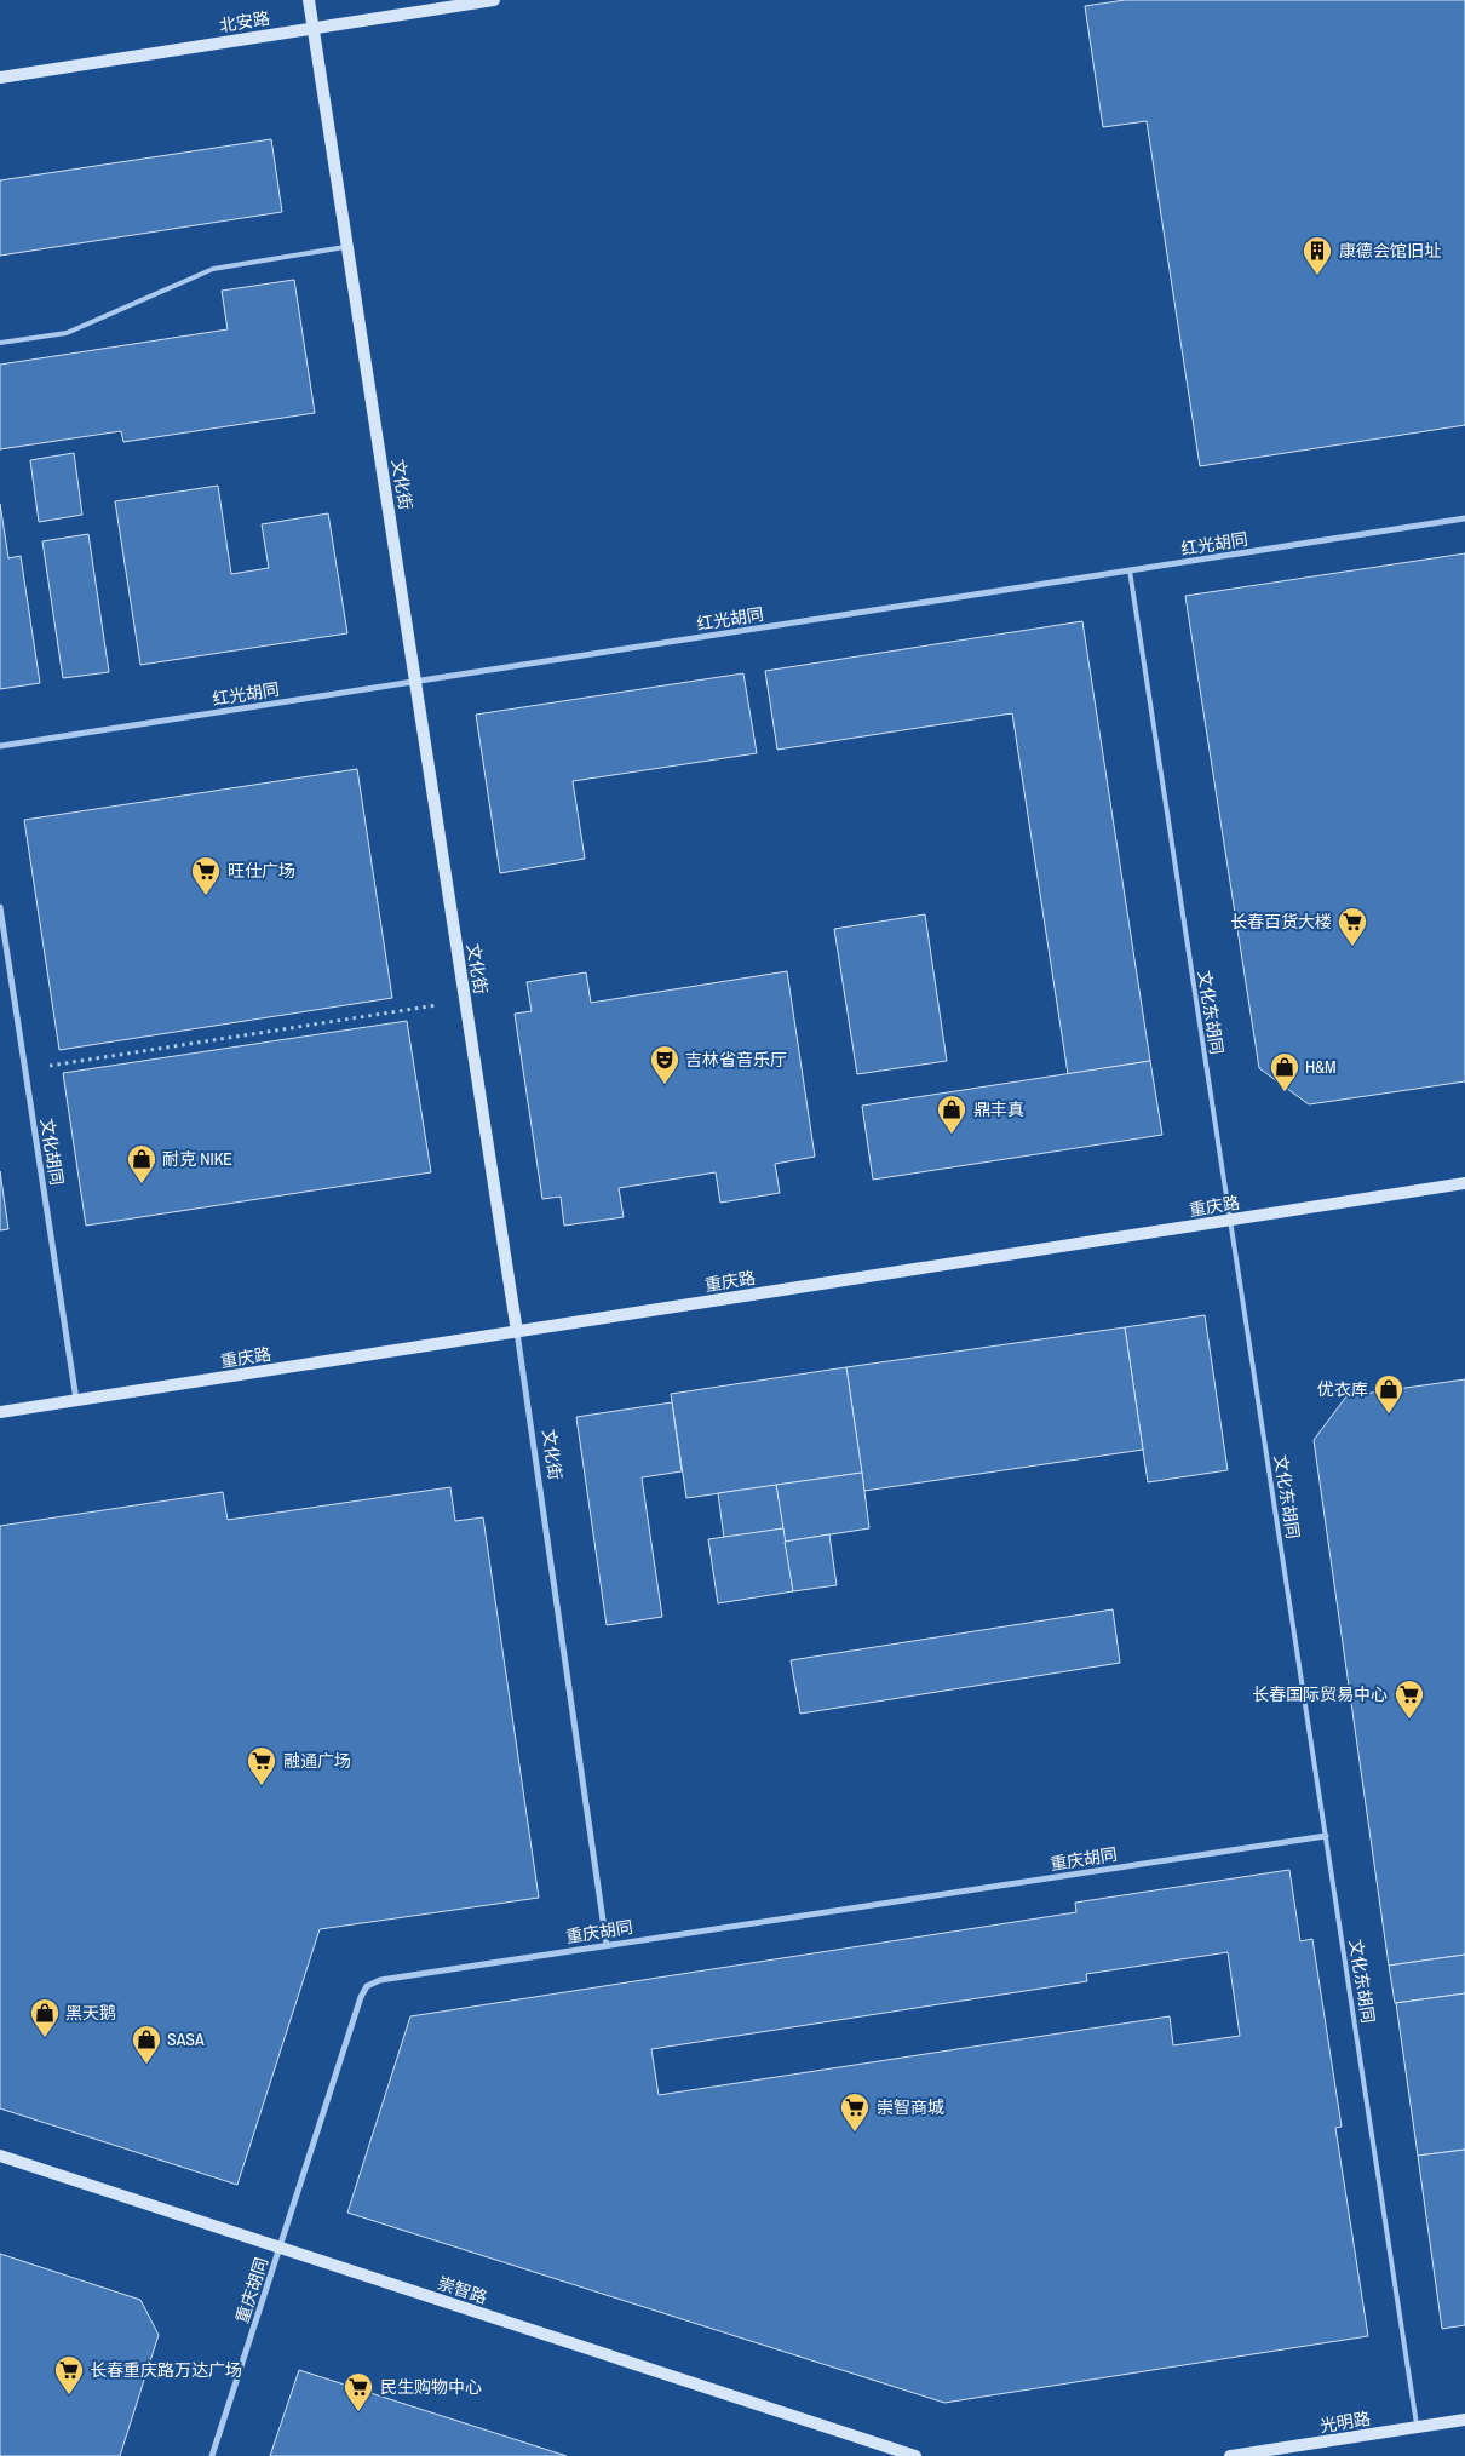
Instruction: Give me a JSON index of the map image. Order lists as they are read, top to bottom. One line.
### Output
{"streets":{"street":["北安路","文化街","红光胡同","文化胡同","重庆路","重庆胡同","崇智路","光明路"],"lane":["文化东胡同"]},"crossings":[["北安路","文化街"],["文化街","红光胡同"],["文化街","重庆路"],["文化街","重庆胡同"],["红光胡同","文化东胡同"],["文化东胡同","重庆路"],["文化东胡同","重庆胡同"],["文化东胡同","光明路"],["文化胡同","重庆路"],["重庆胡同","崇智路"]],"places":{"building":["康德会馆旧址"],"supermarket":["旺仕广场","长春百货大楼","长春国际贸易中心","融通广场","崇智商城","长春重庆路万达广场","民生购物中心"],"theatre":["吉林省音乐厅"],"shop":["H&M","鼎丰真","耐克 NIKE","优衣库","黑天鹅","SASA"]}}
